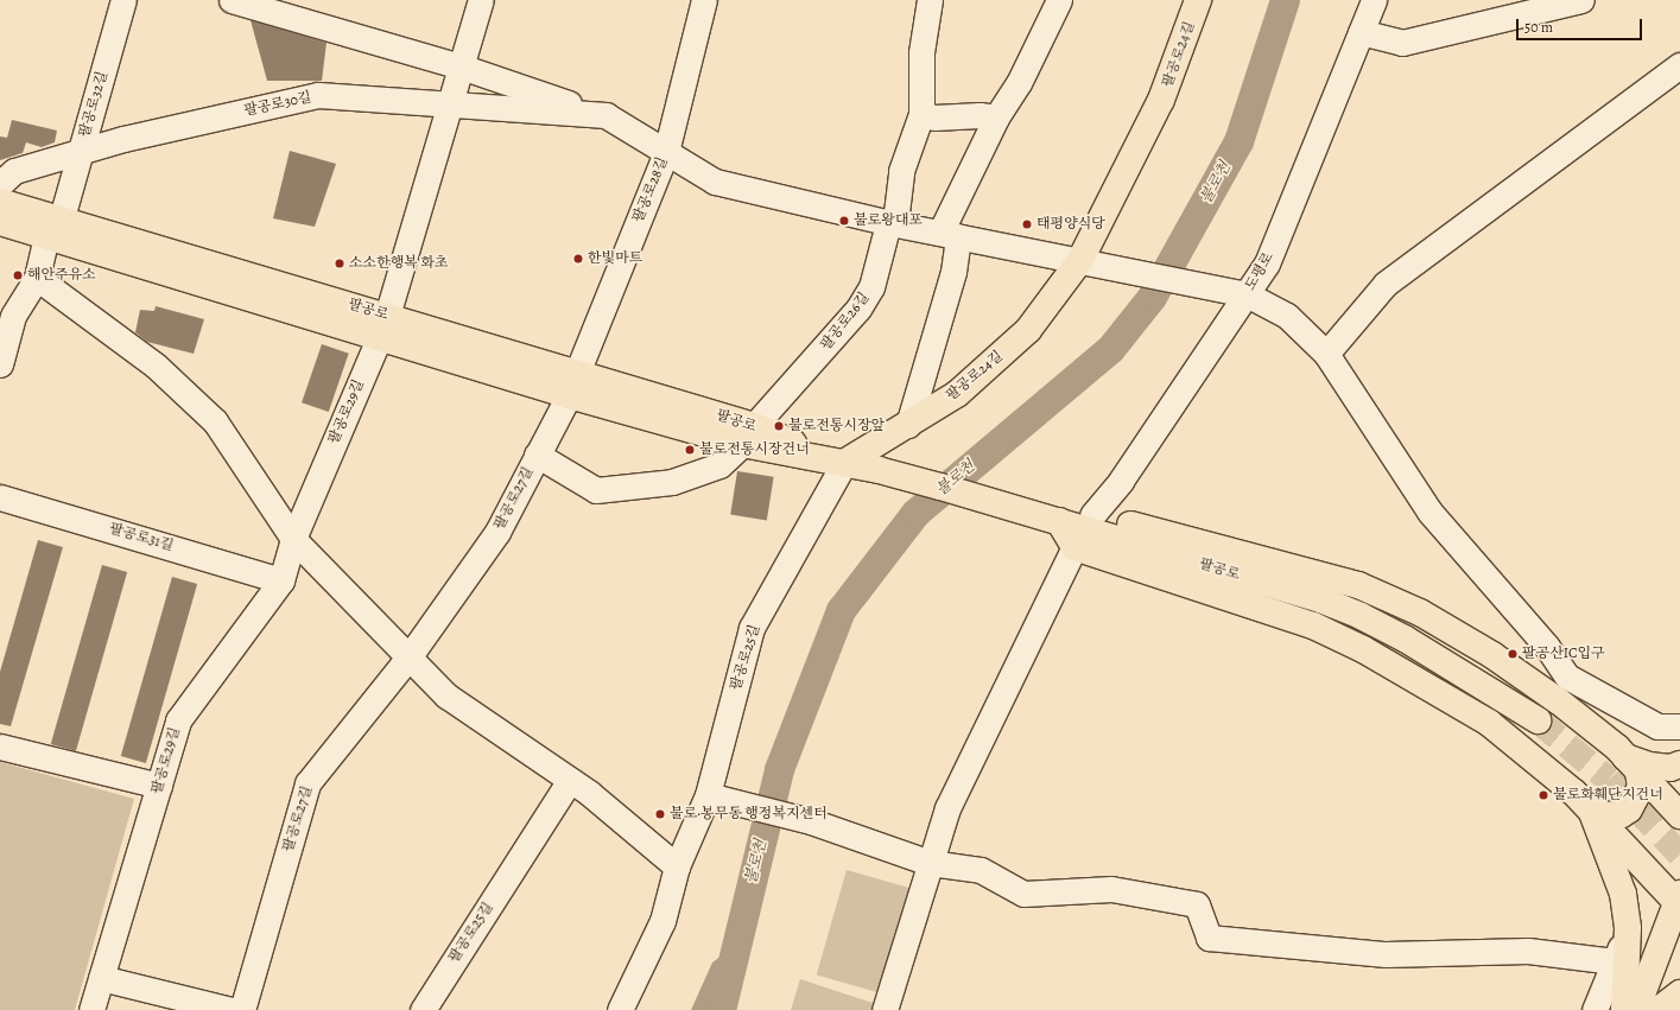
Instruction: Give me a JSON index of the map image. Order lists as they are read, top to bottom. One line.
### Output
{"streets":{"main road":["팔공로24길","팔공로"],"street":["팔공로32길","팔공로30길","팔공로28길","도평로","팔공로26길","팔공로29길","팔공로27길","팔공로31길","팔공로25길"]},"crossings":[["팔공로24길","팔공로"],["팔공로24길","팔공로25길"],["팔공로32길","팔공로30길"],["팔공로30길","팔공로28길"],["팔공로30길","팔공로26길"],["팔공로28길","팔공로"],["팔공로28길","팔공로27길"],["팔공로","팔공로26길"],["팔공로","팔공로29길"],["팔공로","팔공로27길"],["팔공로","팔공로25길"],["팔공로26길","팔공로27길"],["팔공로29길","팔공로31길"]],"water":["불로천"],"places":["불로왕대포","태평양식당","한빛마트","소소한행복 화초","해안주유소","불로전통시장앞","불로전통시장건너","팔공산IC입구","불로화훼단지건너","불로·봉무동 행정복지센터"],"scale_bar":"50 m"}
